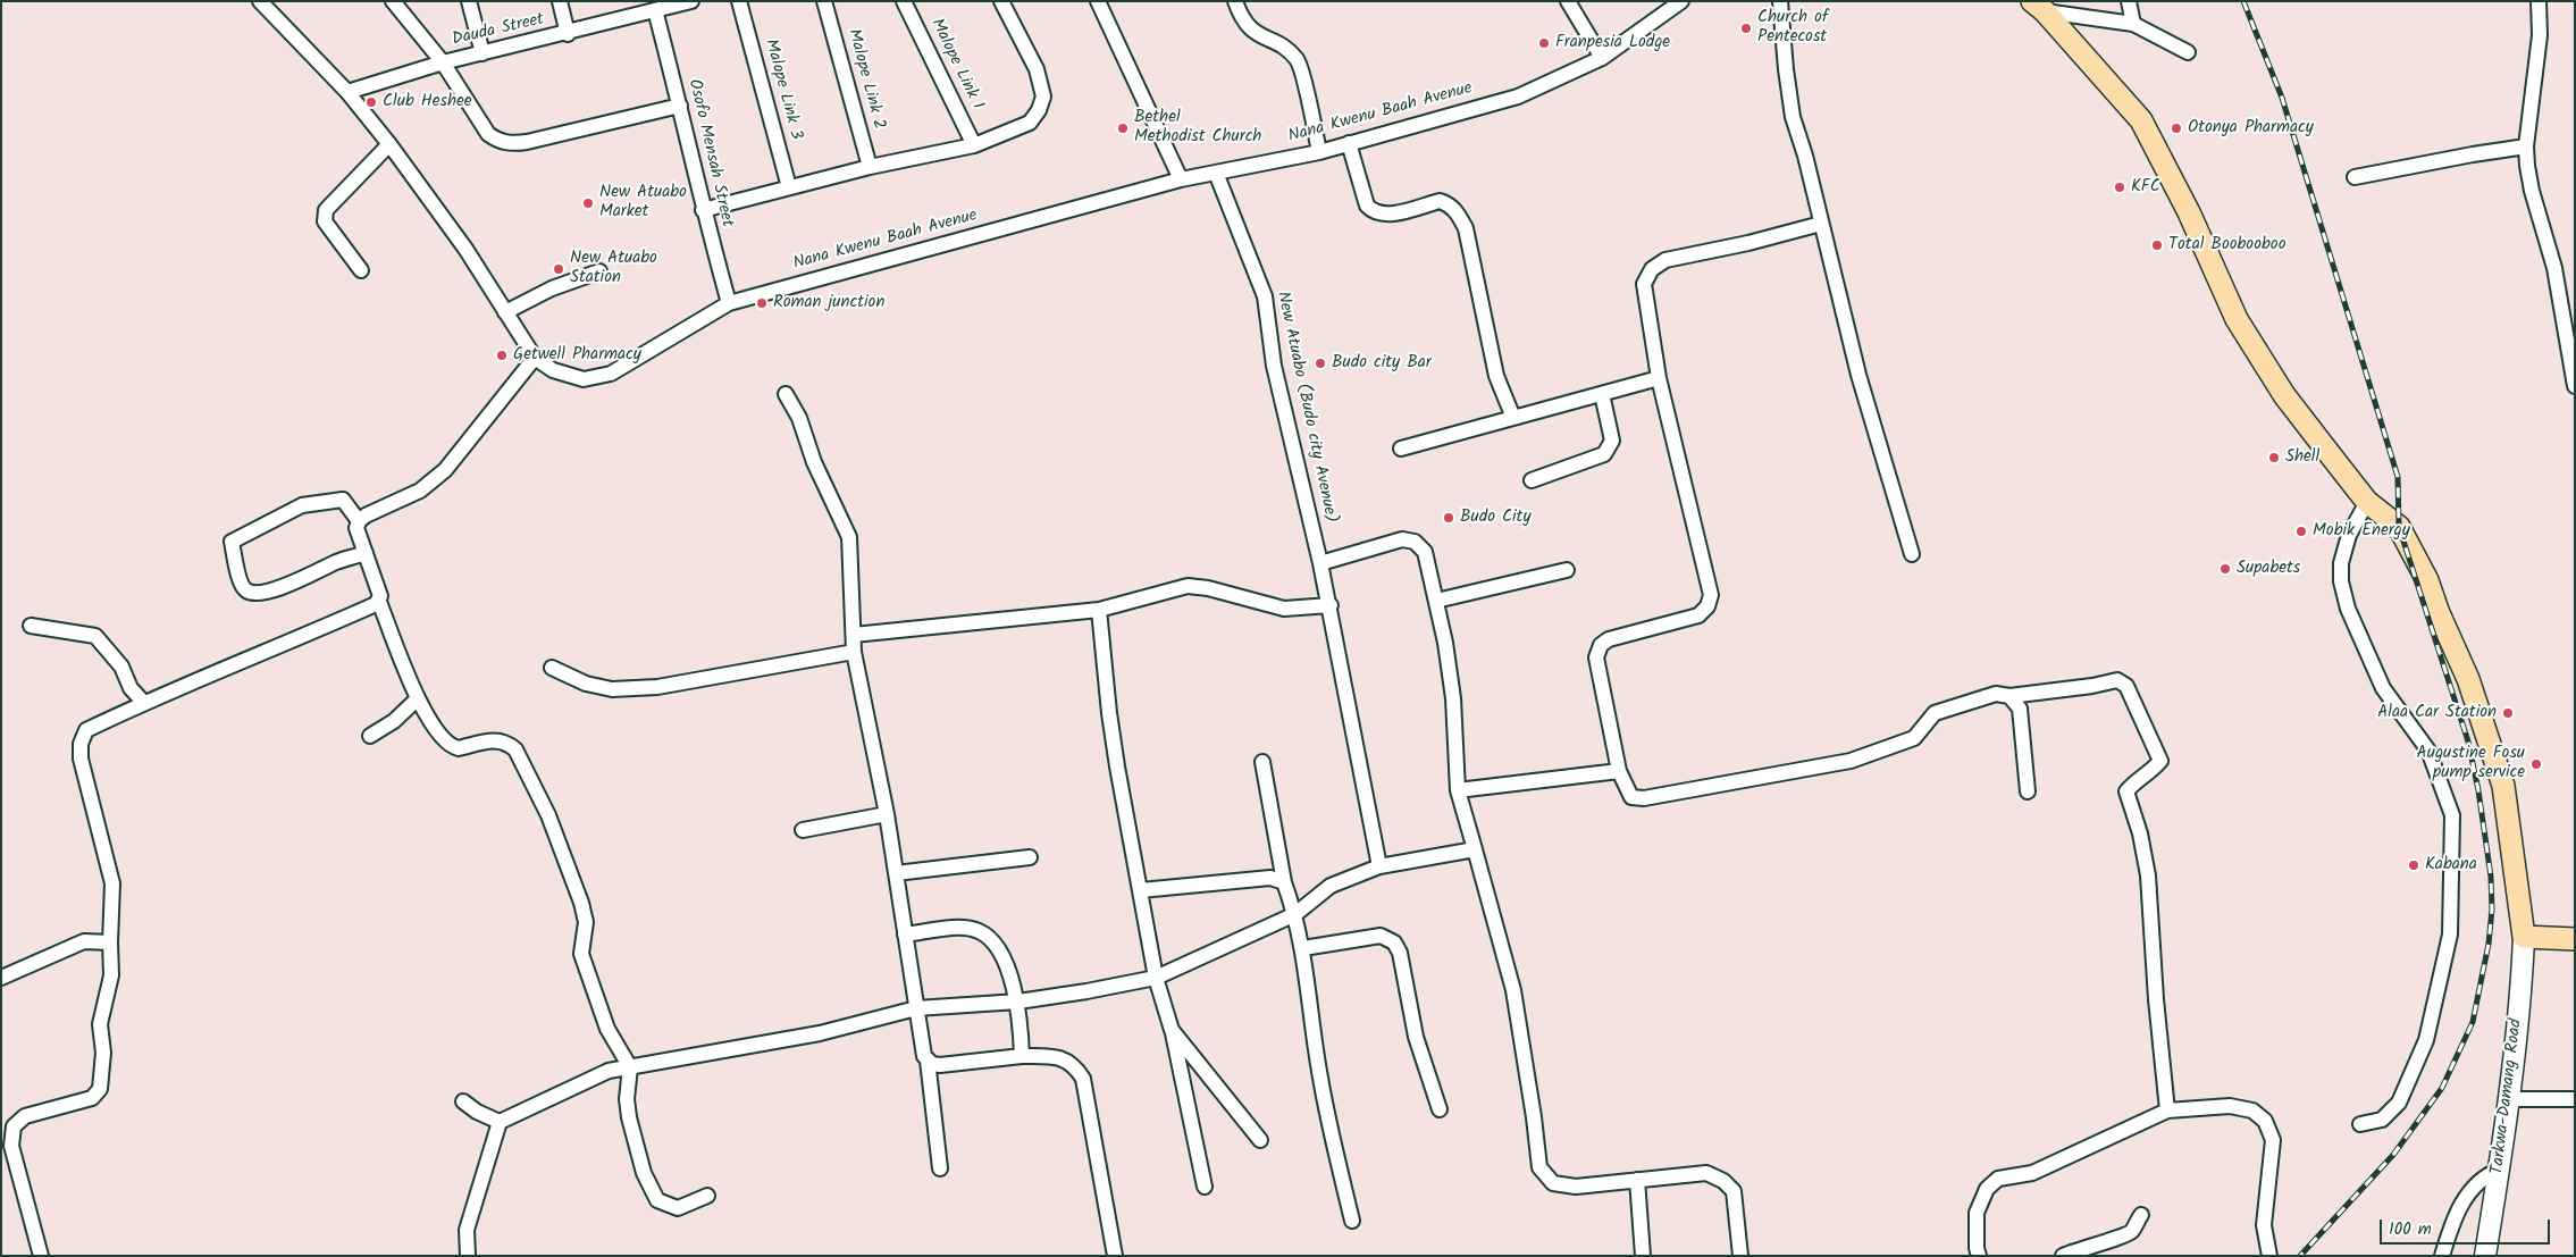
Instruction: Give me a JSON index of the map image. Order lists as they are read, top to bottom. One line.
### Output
{"streets":{"main road":["Tarkwa-Damang Road"],"street":["Dauda Street","Malope Link 1","Malope Link 2","Malope Link 3","Nana Kwenu Baah Avenue","Osofo Mensah Street","New Atuabo (Budo city Avenue)"]},"crossings":[["Dauda Street","Nana Kwenu Baah Avenue"],["Dauda Street","Osofo Mensah Street"],["Nana Kwenu Baah Avenue","Osofo Mensah Street"],["Nana Kwenu Baah Avenue","New Atuabo (Budo city Avenue)"]],"places":["Church of Pentecost","Franpesia Lodge","Club Heshee","Bethel Methodist Church","Otonya Pharmacy","KFC","New Atuabo Market","Total Boobooboo","New Atuabo Station","Roman junction","Getwell Pharmacy","Budo city Bar","Shell","Budo City","Mobik Energy","Supabets","Alaa Car Station","Augustine Fosu pump service","Kabana"],"scale_bar":"100 m"}
